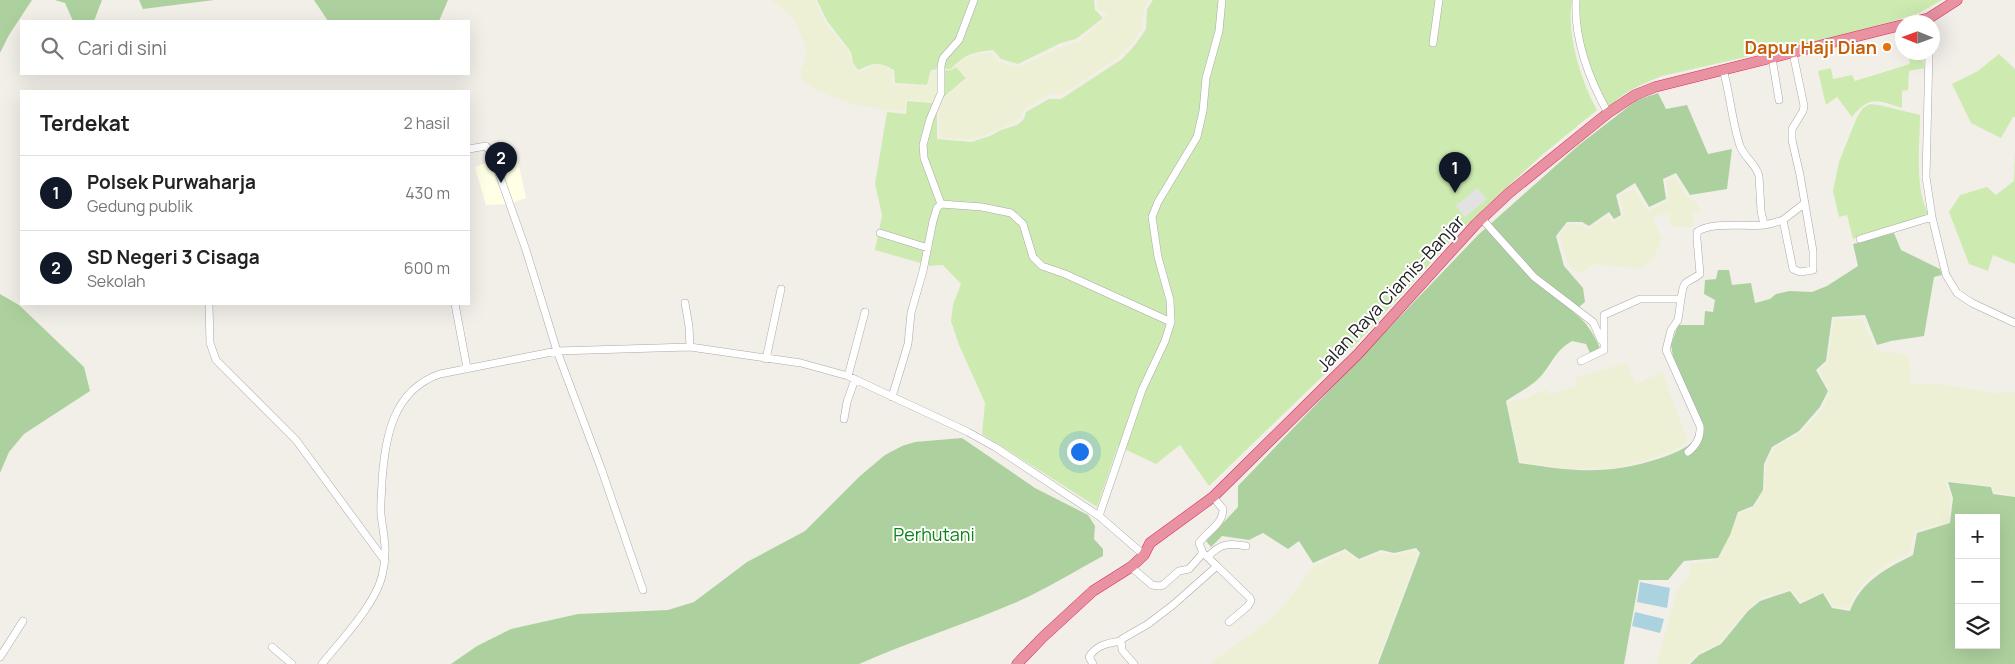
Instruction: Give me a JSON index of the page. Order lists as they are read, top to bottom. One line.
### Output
{"streets":{"highway":["Jalan Raya Ciamis-Banjar"]},"parks":["Perhutani"],"places":["Dapur Haji Dian"],"north":"left","page":{"search":"Cari di sini","heading":["Terdekat","2 hasil"],"pins":["2","1"],"list":[{"mark":"1","name":"Polsek Purwaharja","note":"Gedung publik","value":"430 m"},{"mark":"2","name":"SD Negeri 3 Cisaga","note":"Sekolah","value":"600 m"}],"map_buttons":["+","−"]}}
